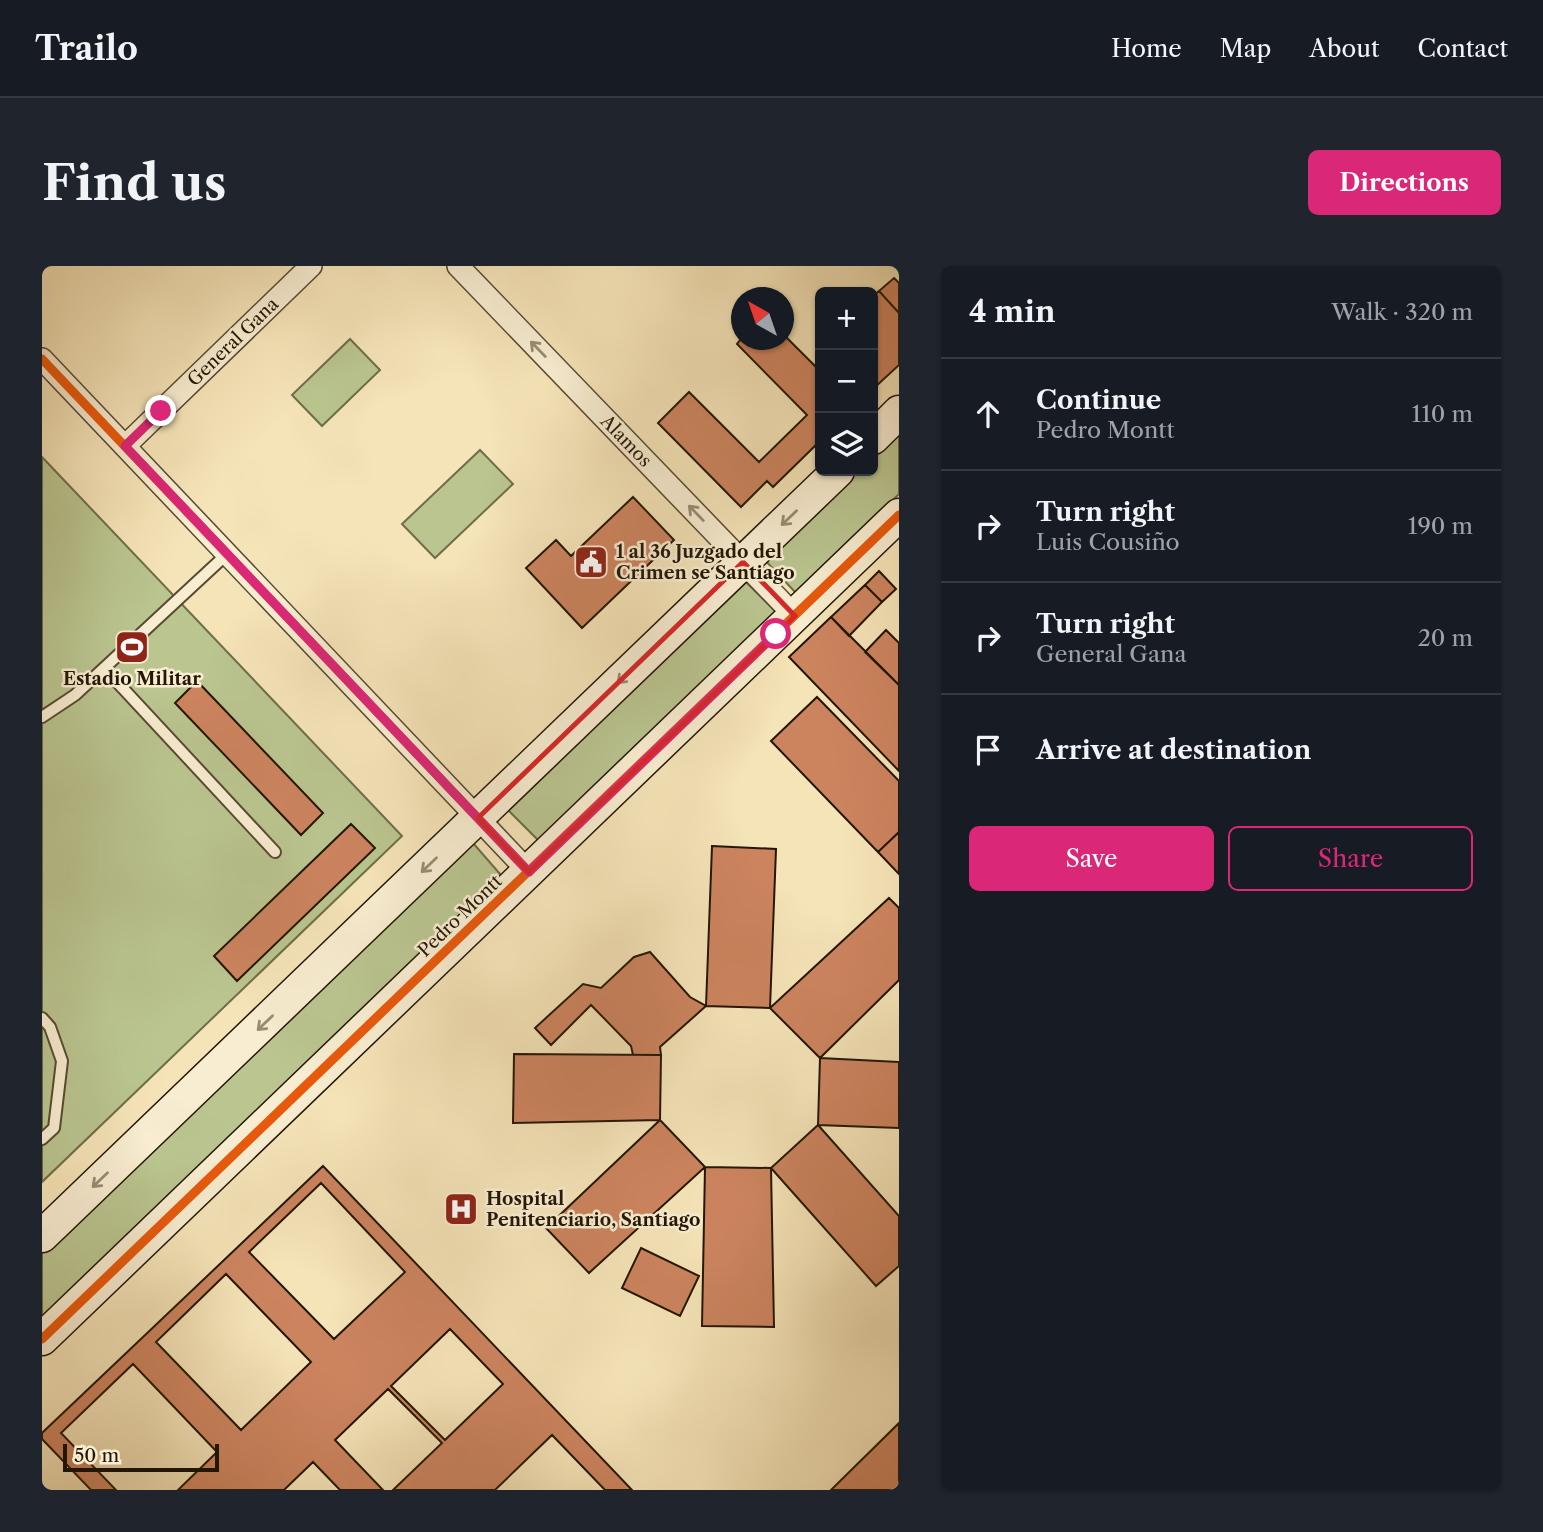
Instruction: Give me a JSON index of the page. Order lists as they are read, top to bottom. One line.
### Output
{"streets":{"street":["General Gana","Alamos","Pedro Montt"]},"crossings":[["Alamos","Pedro Montt"]],"one_way":["Alamos"],"places":{"public building":["1 al 36 Juzgado del Crimen se Santiago"],"sports":["Estadio Militar"],"hospital":["Hospital Penitenciario, Santiago"]},"scale_bar":"50 m","north":"top left","page":{"header":"Trailo","nav":["Home","Map","About","Contact"],"buttons":["Directions",["Save","Share"]],"title":"Find us","heading":["4 min","Walk · 320 m"],"map_buttons":["+","−"],"list":[["Continue","Pedro Montt","110 m"],["Turn right","Luis Cousiño","190 m"],["Turn right","General Gana","20 m"],"Arrive at destination"],"scale":"50 m"}}
